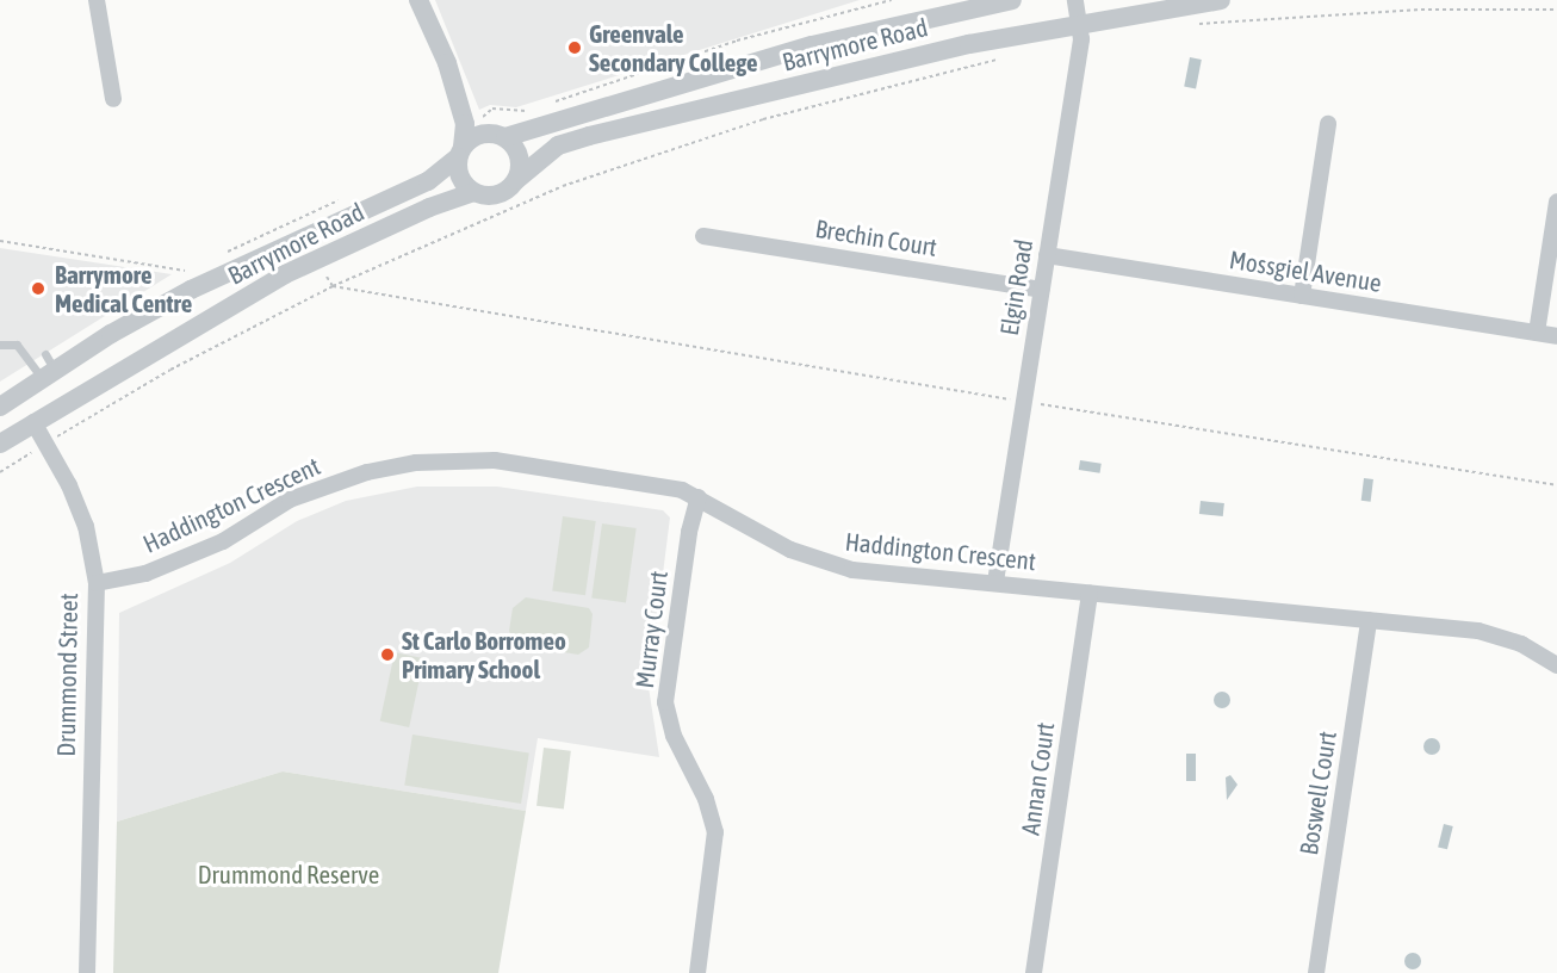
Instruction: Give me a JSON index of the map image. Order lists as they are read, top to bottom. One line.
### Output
{"streets":{"street":["Barrymore Road","Brechin Court","Mossgiel Avenue","Elgin Road","Haddington Crescent","Murray Court","Drummond Street","Annan Court","Boswell Court"]},"crossings":[["Barrymore Road","Elgin Road"],["Barrymore Road","Drummond Street"],["Brechin Court","Elgin Road"],["Mossgiel Avenue","Elgin Road"],["Elgin Road","Haddington Crescent"],["Haddington Crescent","Murray Court"],["Haddington Crescent","Drummond Street"],["Haddington Crescent","Annan Court"],["Haddington Crescent","Boswell Court"]],"parks":["Drummond Reserve"],"places":["Greenvale Secondary College","Barrymore Medical Centre","St Carlo Borromeo Primary School"]}
